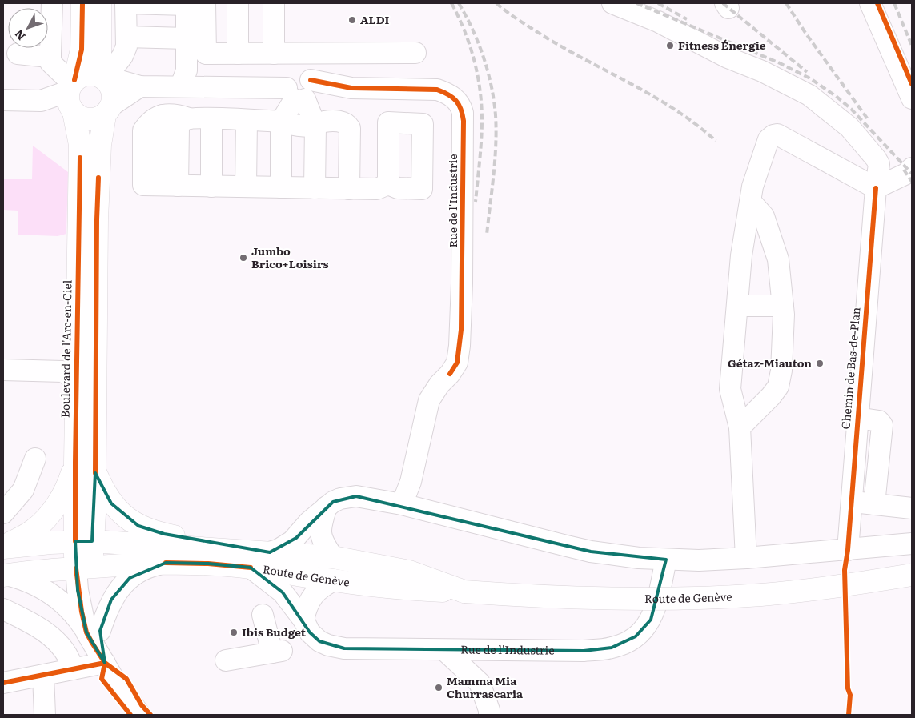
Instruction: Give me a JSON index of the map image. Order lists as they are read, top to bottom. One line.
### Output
{"streets":{"main road":["Boulevard de l'Arc-en-Ciel","Route de Genève"],"street":["Rue de l'Industrie","Chemin de Bas-de-Plan"]},"crossings":[["Rue de l'Industrie","Route de Genève"],["Boulevard de l'Arc-en-Ciel","Route de Genève"]],"places":["ALDI","Fitness Énergie","Jumbo Brico+Loisirs","Gétaz-Miauton","Ibis Budget","Mamma Mia Churrascaria"],"north":"bottom left"}
